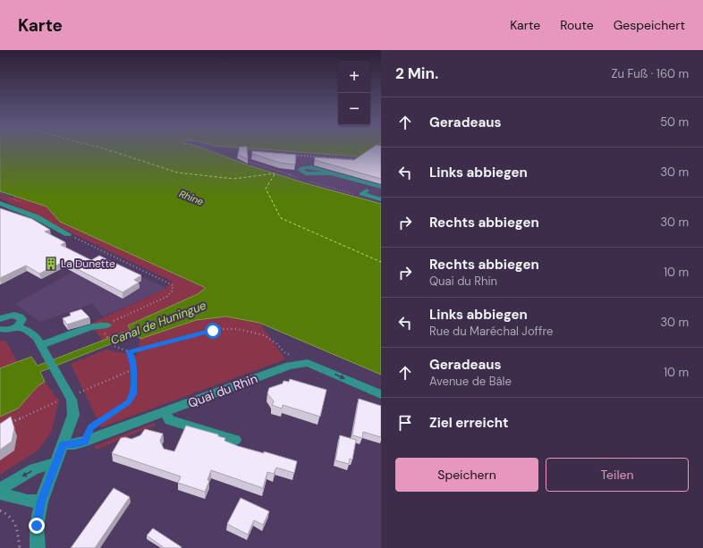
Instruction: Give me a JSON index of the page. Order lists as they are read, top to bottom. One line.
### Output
{"streets":{"street":["Quai du Rhin"]},"one_way":["Quai du Rhin"],"water":["Rhine","Canal de Huningue"],"places":{"building":["La Dunette"]},"page":{"header":"Karte","nav":["Karte","Route","Gespeichert"],"heading":["2 Min.","Zu Fuß · 160 m"],"map_buttons":["+","−"],"list":[["Geradeaus","50 m"],["Links abbiegen","30 m"],["Rechts abbiegen","30 m"],["Rechts abbiegen","Quai du Rhin","10 m"],["Links abbiegen","Rue du Maréchal Joffre","30 m"],["Geradeaus","Avenue de Bâle","10 m"],"Ziel erreicht"],"buttons":["Speichern","Teilen"]}}
